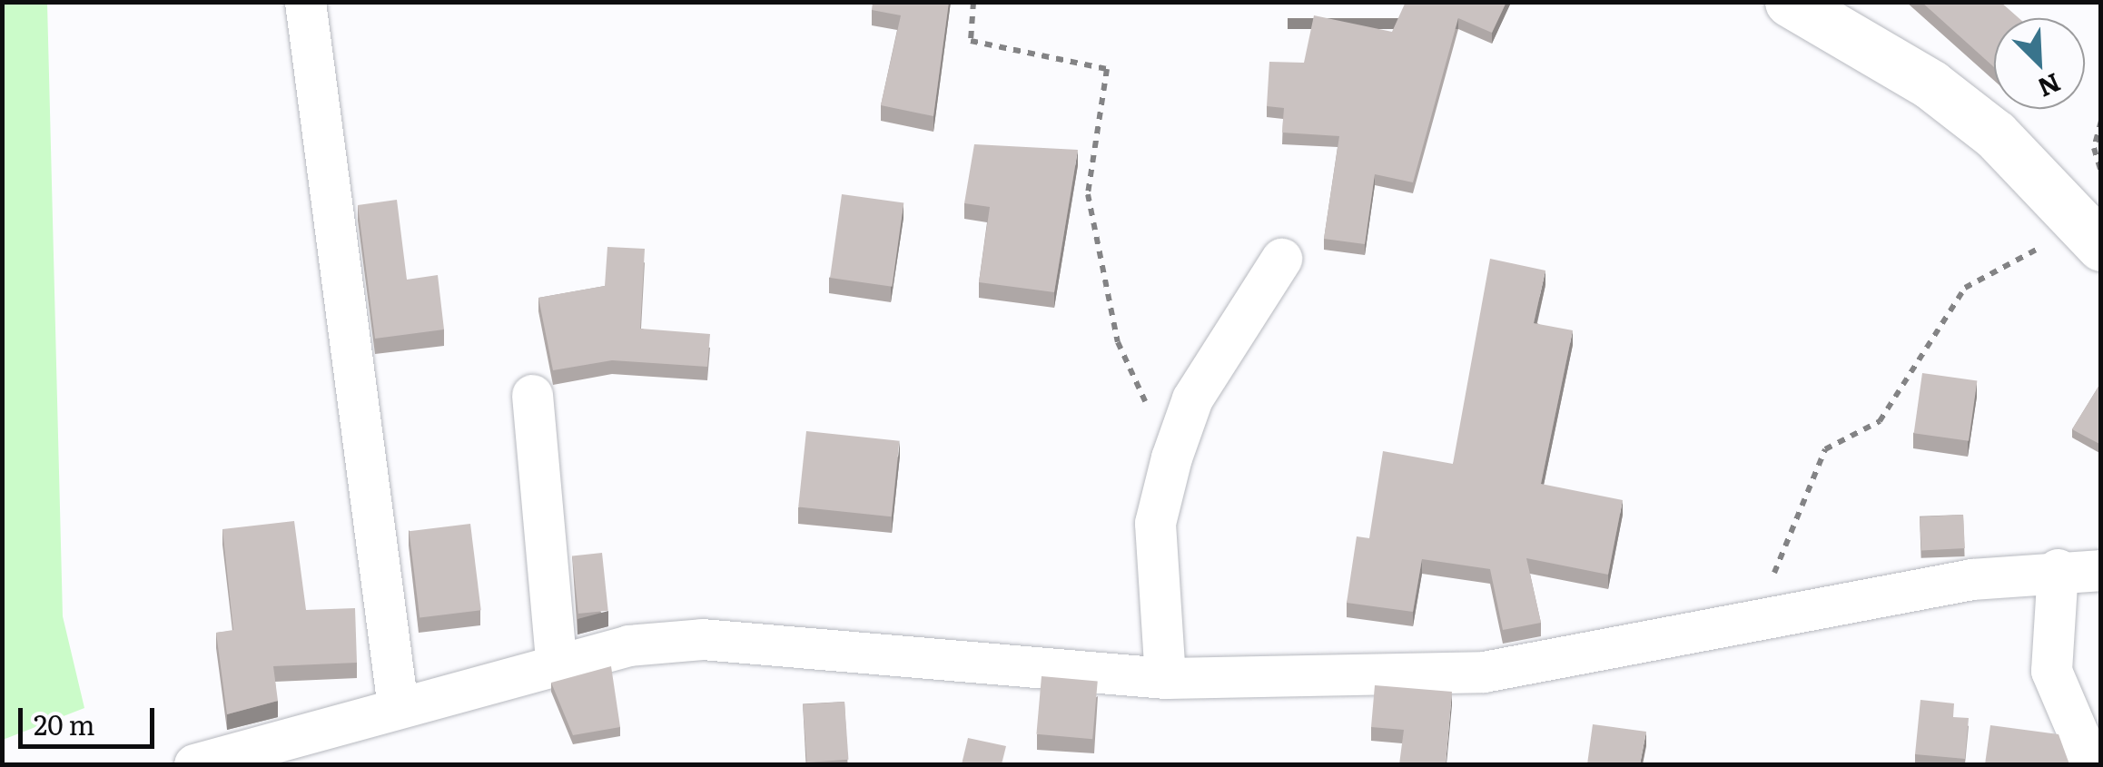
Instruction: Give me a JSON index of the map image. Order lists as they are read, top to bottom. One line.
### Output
{"scale_bar":"20 m","north":"bottom right"}
